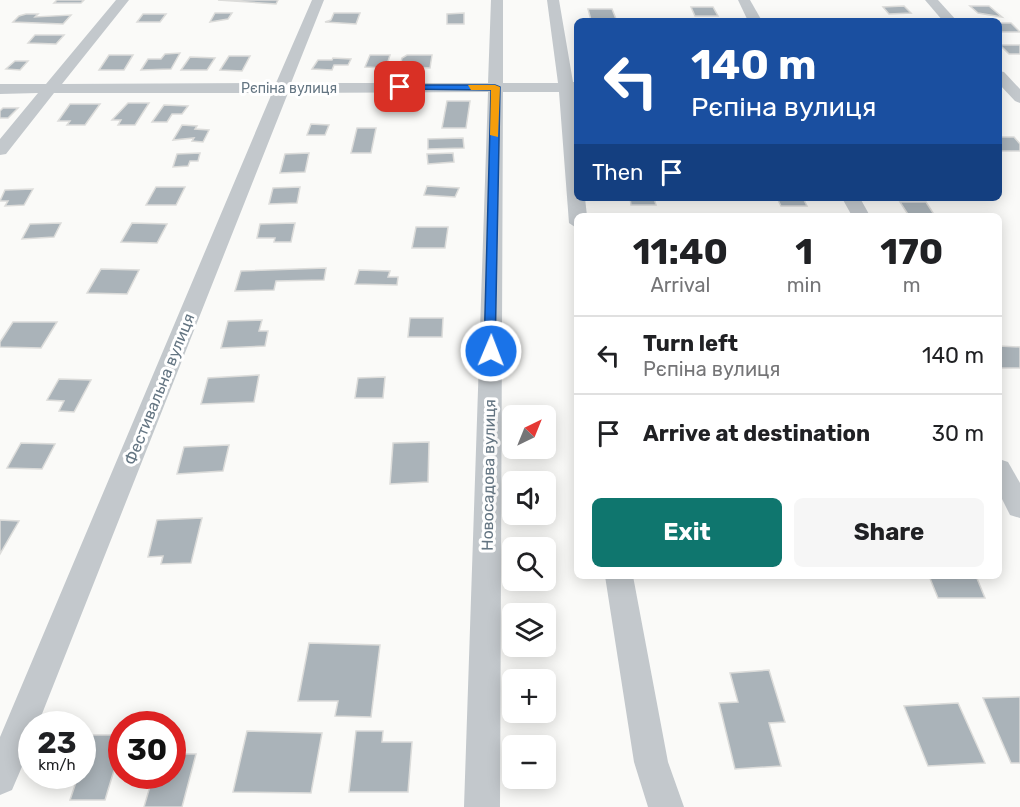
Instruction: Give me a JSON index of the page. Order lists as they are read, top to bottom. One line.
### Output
{"streets":{"street":["Рєпіна вулиця","Фестивальна вулиця","Новосадова вулиця"]},"crossings":[["Рєпіна вулиця","Фестивальна вулиця"],["Рєпіна вулиця","Новосадова вулиця"]],"north":"top right","page":{"turn":["140 m","Рєпіна вулиця"],"then":"Then","eta":["11:40","Arrival","1","min","170","m"],"list":[{"name":"Turn left","note":"Рєпіна вулиця","value":"140 m"},{"name":"Arrive at destination","value":"30 m"}],"map_buttons":["+","−"],"buttons":["Exit","Share"],"speed":"23 km/h","limit":"30"}}
